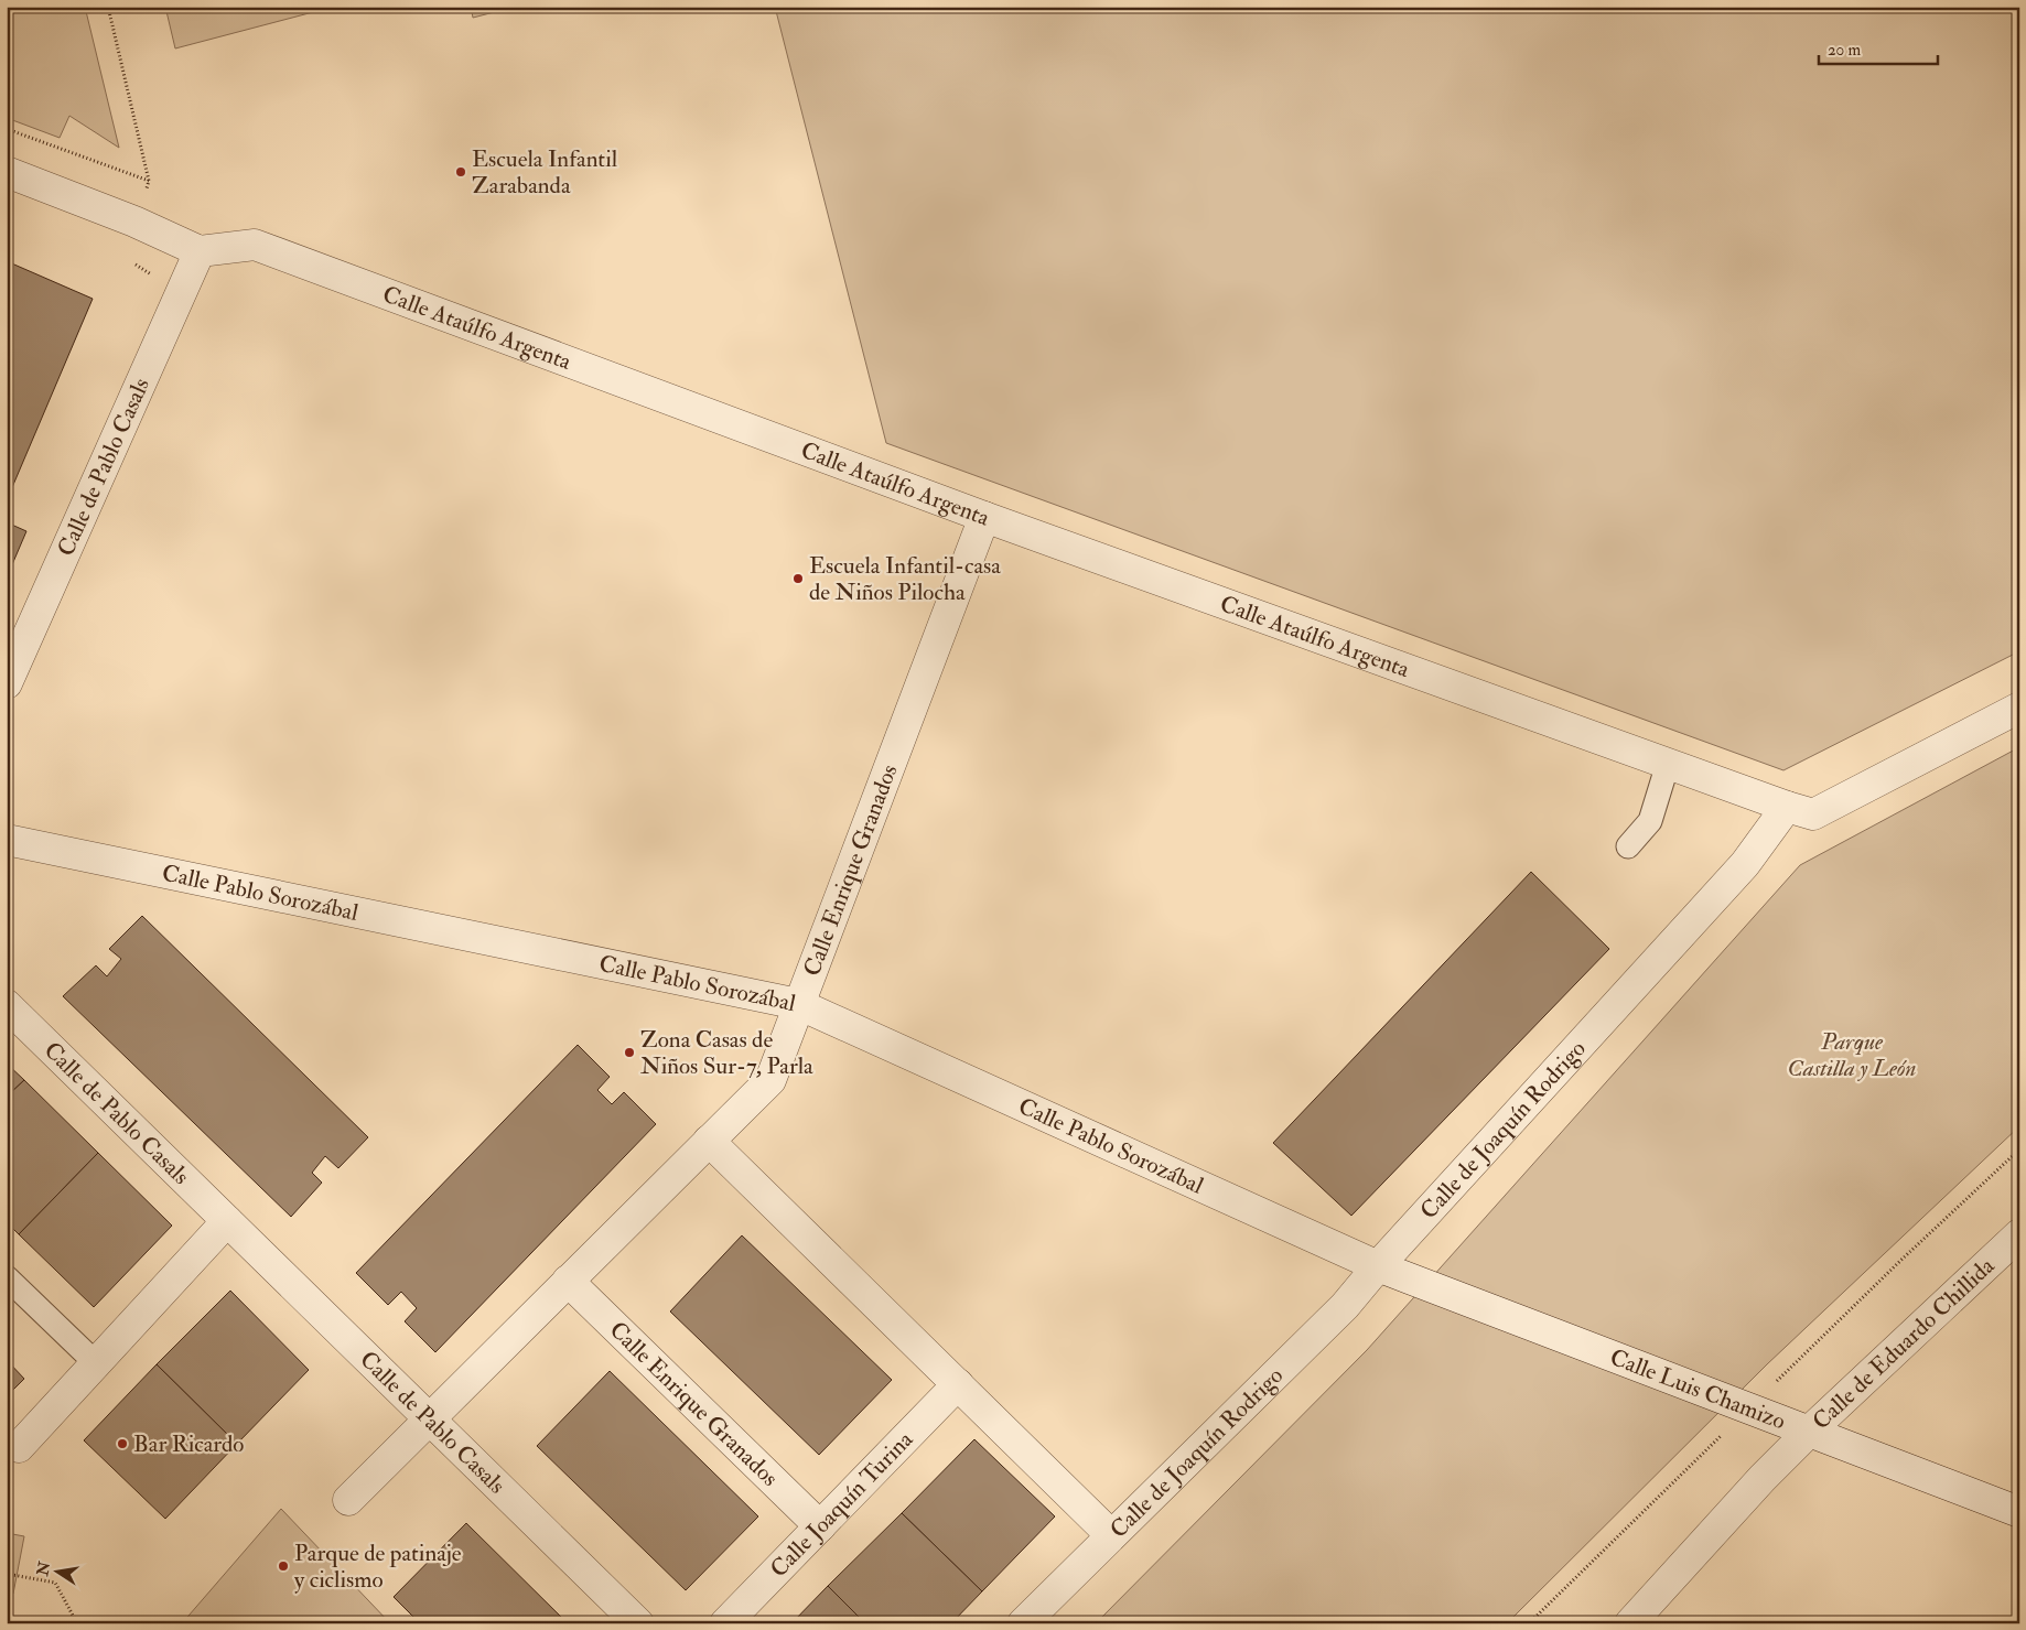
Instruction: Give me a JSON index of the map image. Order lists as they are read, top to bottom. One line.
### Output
{"streets":{"street":["Calle Ataúlfo Argenta","Calle de Pablo Casals","Calle Enrique Granados","Calle Pablo Sorozábal","Calle de Joaquín Rodrigo","Calle de Eduardo Chillida","Calle Luis Chamizo","Calle Joaquín Turina"]},"crossings":[["Calle Ataúlfo Argenta","Calle de Pablo Casals"],["Calle Ataúlfo Argenta","Calle Enrique Granados"],["Calle Ataúlfo Argenta","Calle de Joaquín Rodrigo"],["Calle de Pablo Casals","Calle Enrique Granados"],["Calle Enrique Granados","Calle Pablo Sorozábal"],["Calle Enrique Granados","Calle Joaquín Turina"],["Calle Pablo Sorozábal","Calle de Joaquín Rodrigo"],["Calle Pablo Sorozábal","Calle Luis Chamizo"],["Calle de Joaquín Rodrigo","Calle Luis Chamizo"],["Calle de Eduardo Chillida","Calle Luis Chamizo"]],"parks":["Parque Castilla y León"],"places":["Escuela Infantil Zarabanda","Escuela Infantil-casa de Niños Pilocha","Zona Casas de Niños Sur-7, Parla","Bar Ricardo","Parque de patinaje y ciclismo"],"scale_bar":"20 m","north":"left"}
